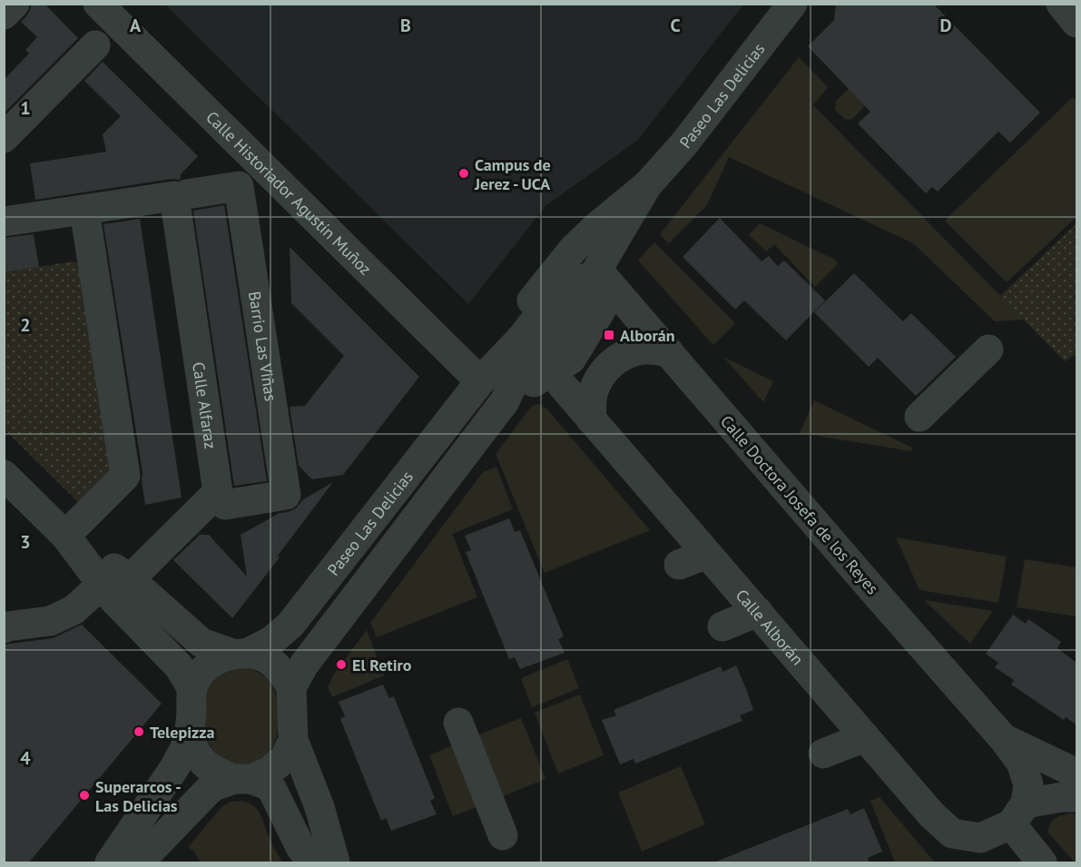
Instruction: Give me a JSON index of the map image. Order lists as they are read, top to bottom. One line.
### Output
{"streets":{"street":["Paseo Las Delicias","Calle Historiador Agustín Muñoz","Barrio Las Viñas","Calle Alfaraz","Calle Doctora Josefa de los Reyes","Calle Alborán"]},"crossings":[["Paseo Las Delicias","Calle Historiador Agustín Muñoz"],["Paseo Las Delicias","Calle Doctora Josefa de los Reyes"],["Paseo Las Delicias","Calle Alborán"],["Barrio Las Viñas","Calle Alfaraz"],["Calle Doctora Josefa de los Reyes","Calle Alborán"]],"places":{"other":["Campus de Jerez - UCA","El Retiro","Telepizza","Superarcos - Las Delicias"],"transit":["Alborán"]},"grid":{"columns":["A","B","C","D"],"rows":["1","2","3","4"]}}
